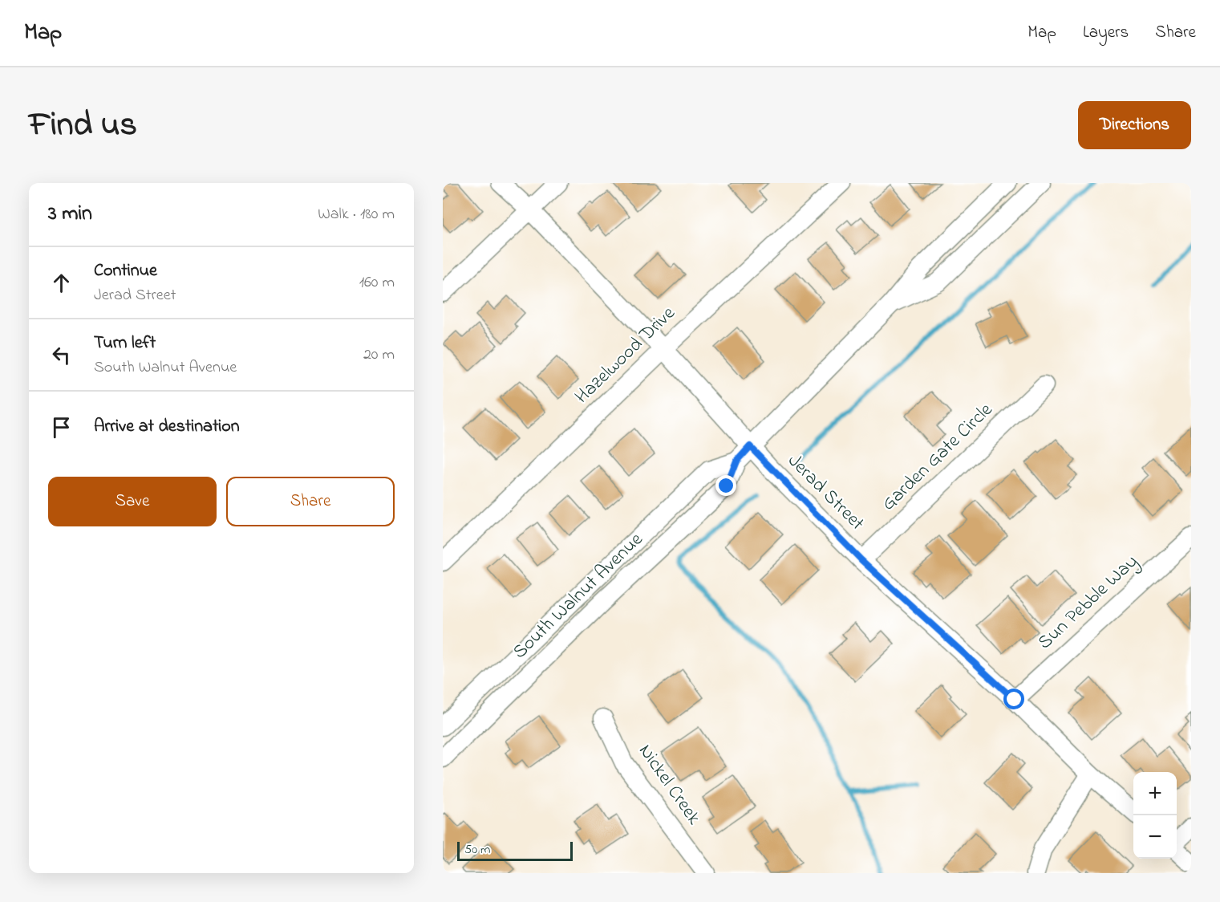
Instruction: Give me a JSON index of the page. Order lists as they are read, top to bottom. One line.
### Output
{"streets":{"street":["Hazelwood Drive","Garden Gate Circle","Jerad Street","South Walnut Avenue","Sun Pebble Way","Nickel Creek"]},"crossings":[["Hazelwood Drive","Jerad Street"],["Garden Gate Circle","Jerad Street"],["Jerad Street","South Walnut Avenue"],["Jerad Street","Sun Pebble Way"]],"scale_bar":"50 m","page":{"header":"Map","nav":["Map","Layers","Share"],"title":"Find us","buttons":["Directions",["Save","Share"]],"heading":["3 min","Walk · 180 m"],"list":[["Continue","Jerad Street","160 m"],["Turn left","South Walnut Avenue","20 m"],"Arrive at destination"],"map_buttons":["+","−"],"scale":"50 m"}}
